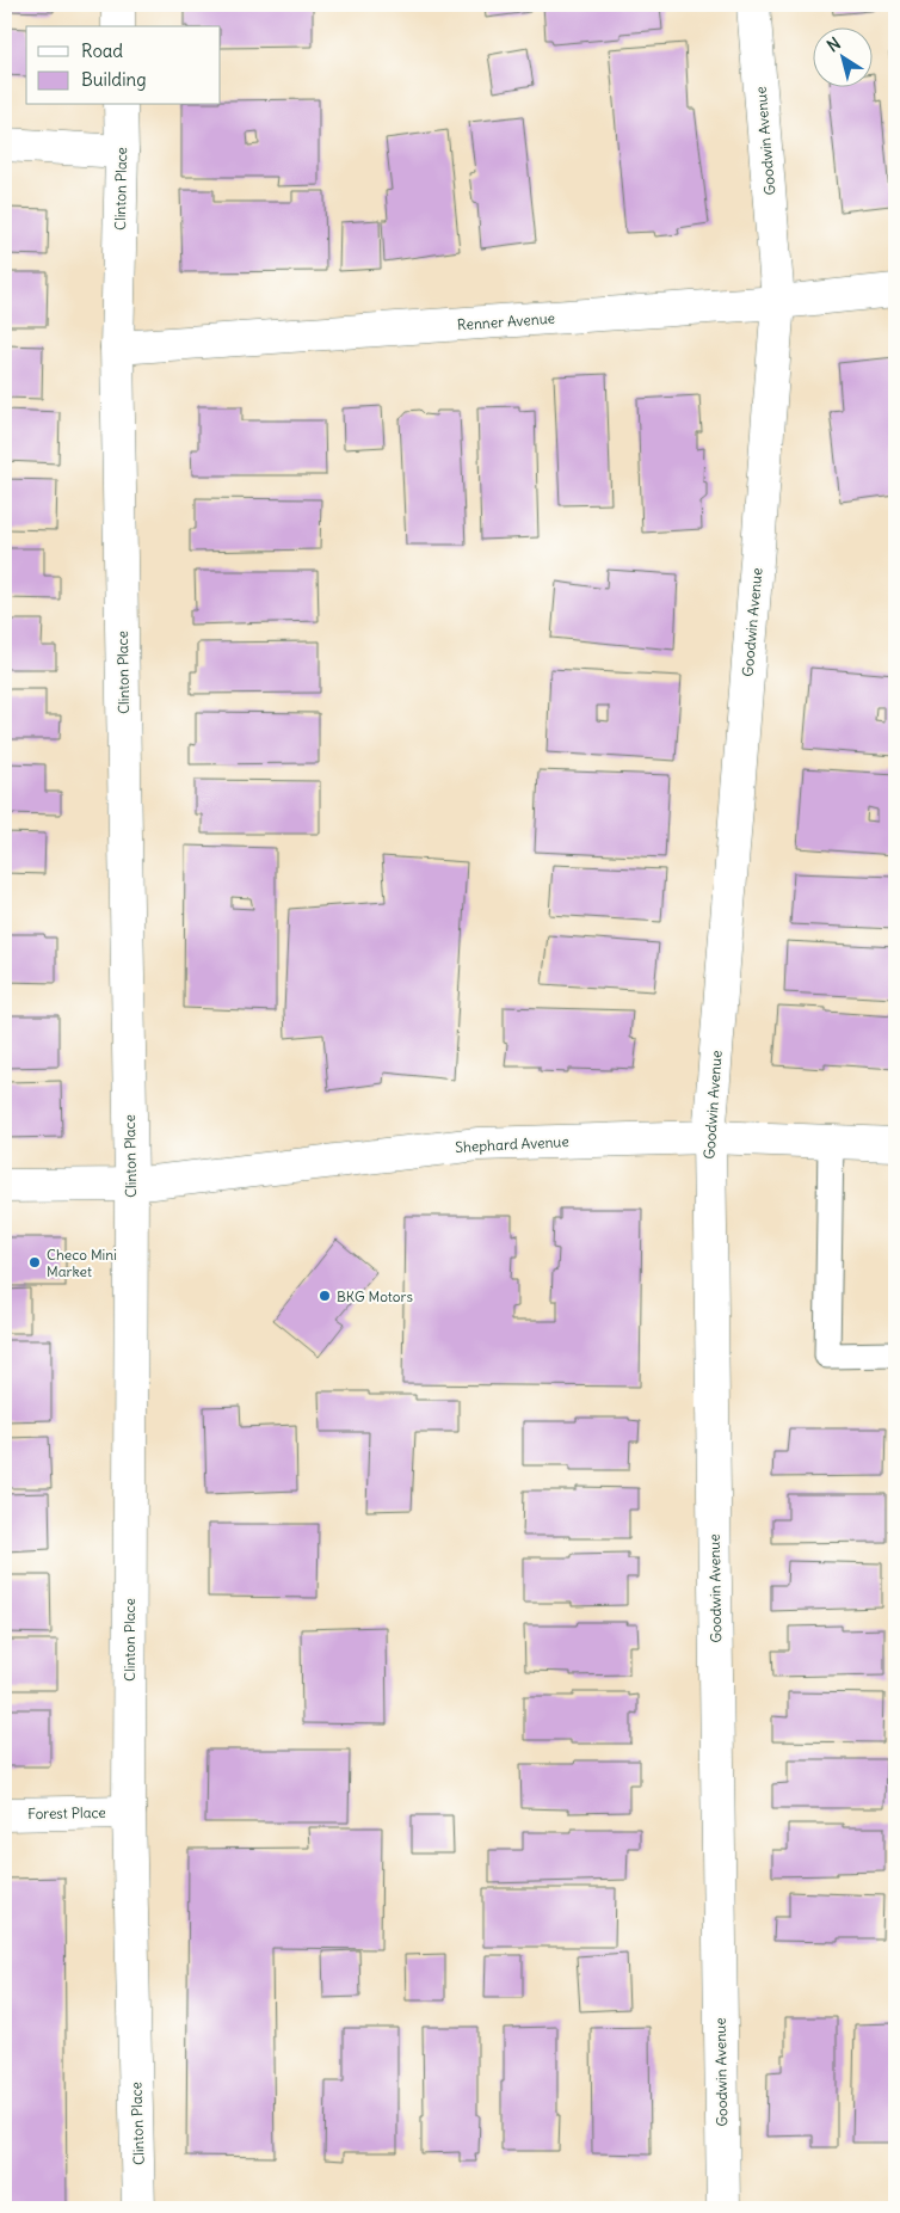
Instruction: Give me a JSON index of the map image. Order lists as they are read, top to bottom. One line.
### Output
{"streets":{"street":["Goodwin Avenue","Clinton Place","Renner Avenue","Shephard Avenue","Forest Place"]},"crossings":[["Goodwin Avenue","Renner Avenue"],["Goodwin Avenue","Shephard Avenue"],["Clinton Place","Renner Avenue"],["Clinton Place","Shephard Avenue"],["Clinton Place","Forest Place"]],"places":["Checo Mini Market","BKG Motors"],"legend":["Road","Building"],"north":"top left"}
